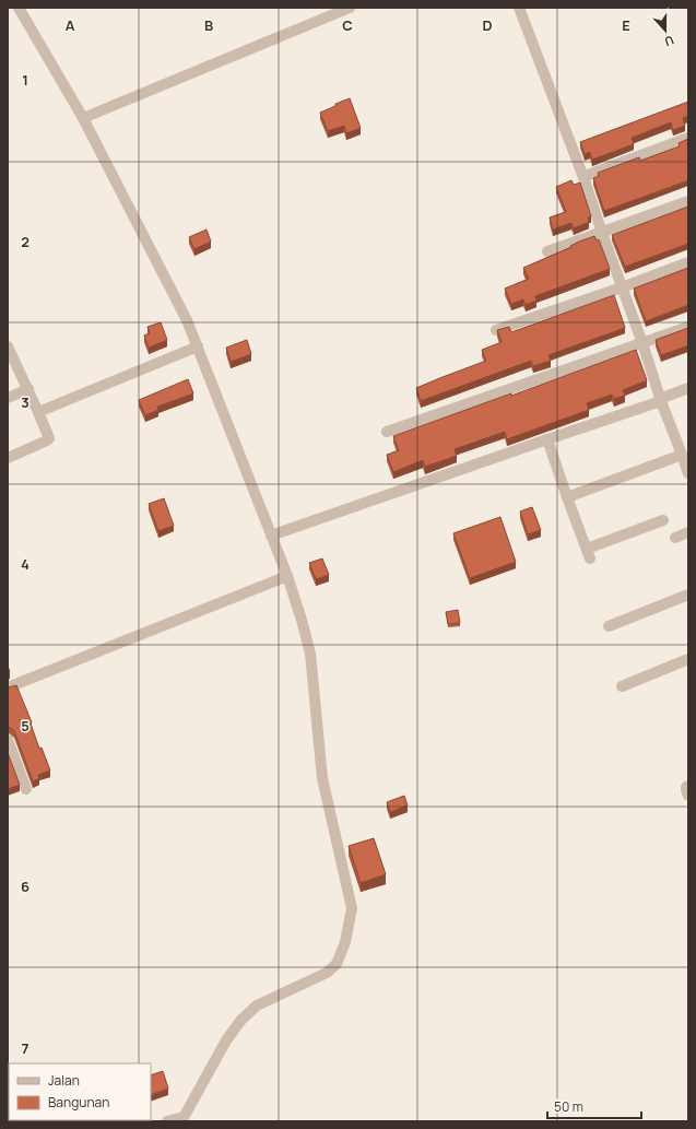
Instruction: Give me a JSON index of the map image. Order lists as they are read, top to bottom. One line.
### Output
{"legend":["Jalan","Bangunan"],"scale_bar":"50 m","north":"bottom","grid":{"columns":["A","B","C","D","E"],"rows":["1","2","3","4","5","6","7"]}}
